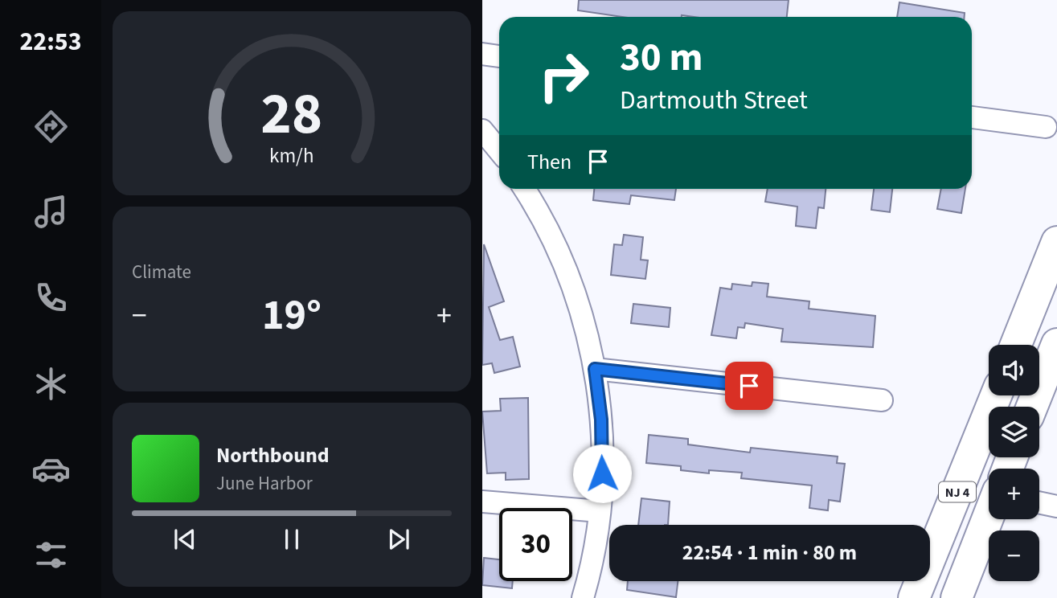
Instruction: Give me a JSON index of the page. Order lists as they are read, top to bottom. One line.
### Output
{"streets":{"highway":["NJ 4"]},"page":{"tabs":"22:53","turn":["30 m","Dartmouth Street"],"then":"Then","tile":"Climate","heat":["−","19°","+"],"map_buttons":["+","−"],"song":["Northbound","June Harbor"],"limit":"30","trip":"22:54 · 1 min · 80 m","gauge":["28","km/h"]}}
